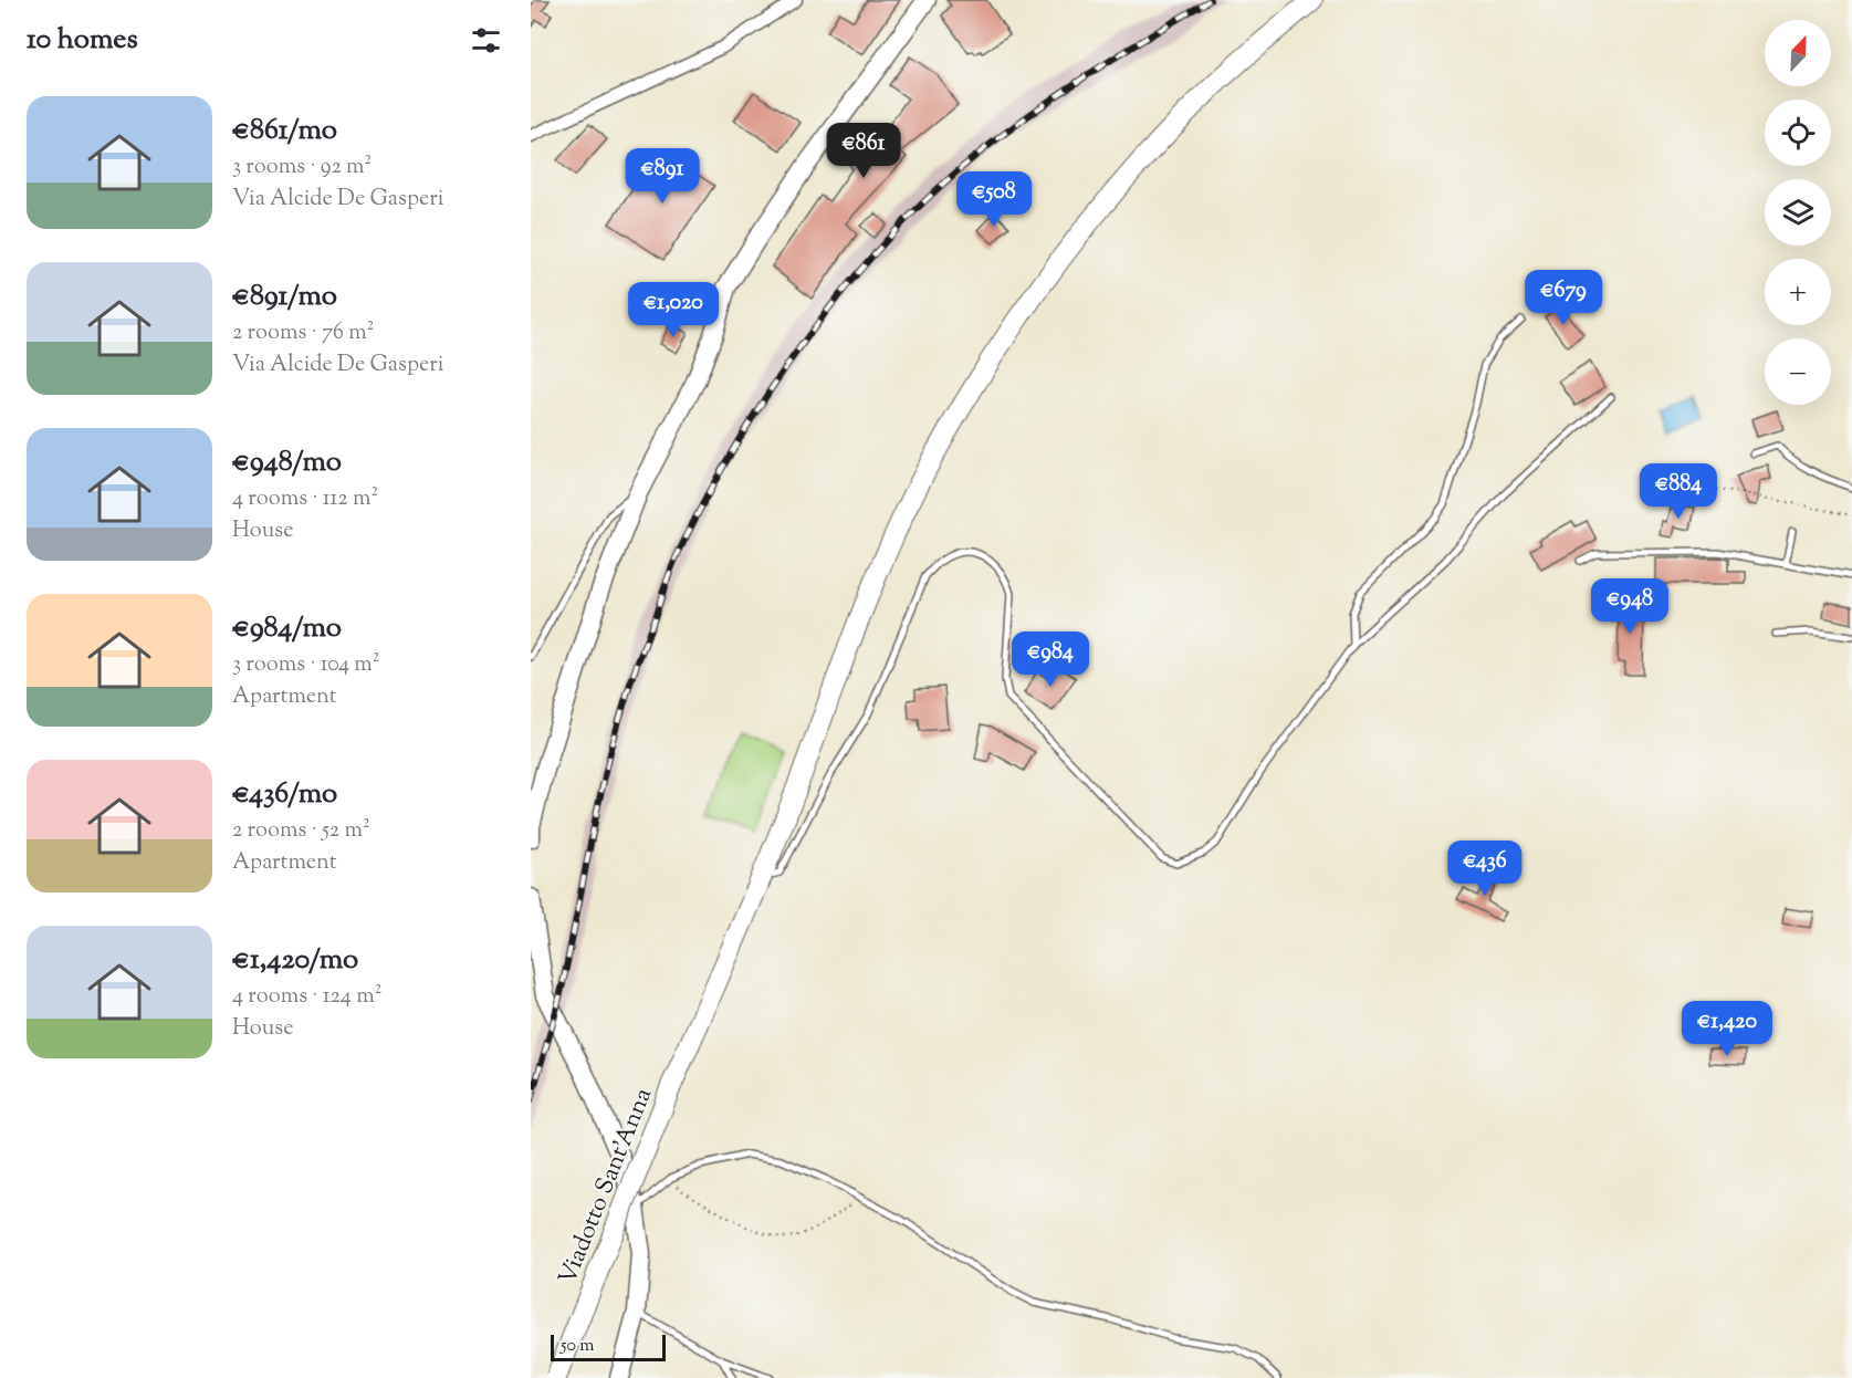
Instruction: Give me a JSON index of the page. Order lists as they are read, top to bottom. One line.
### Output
{"streets":{"main road":["Viadotto Sant'Anna"]},"scale_bar":"50 m","north":"top right","page":{"heading":"10 homes","map_buttons":["+","−"],"list":[{"name":"€861/mo","note":"3 rooms · 92 m² · Via Alcide De Gasperi"},{"name":"€891/mo","note":"2 rooms · 76 m² · Via Alcide De Gasperi"},{"name":"€948/mo","note":"4 rooms · 112 m² · House"},{"name":"€984/mo","note":"3 rooms · 104 m² · Apartment"},{"name":"€436/mo","note":"2 rooms · 52 m² · Apartment"},{"name":"€1,420/mo","note":"4 rooms · 124 m² · House"}],"price":["€861","€891","€508","€679","€1,020","€884","€948","€984","€436","€1,420"],"scale":"50 m"}}
